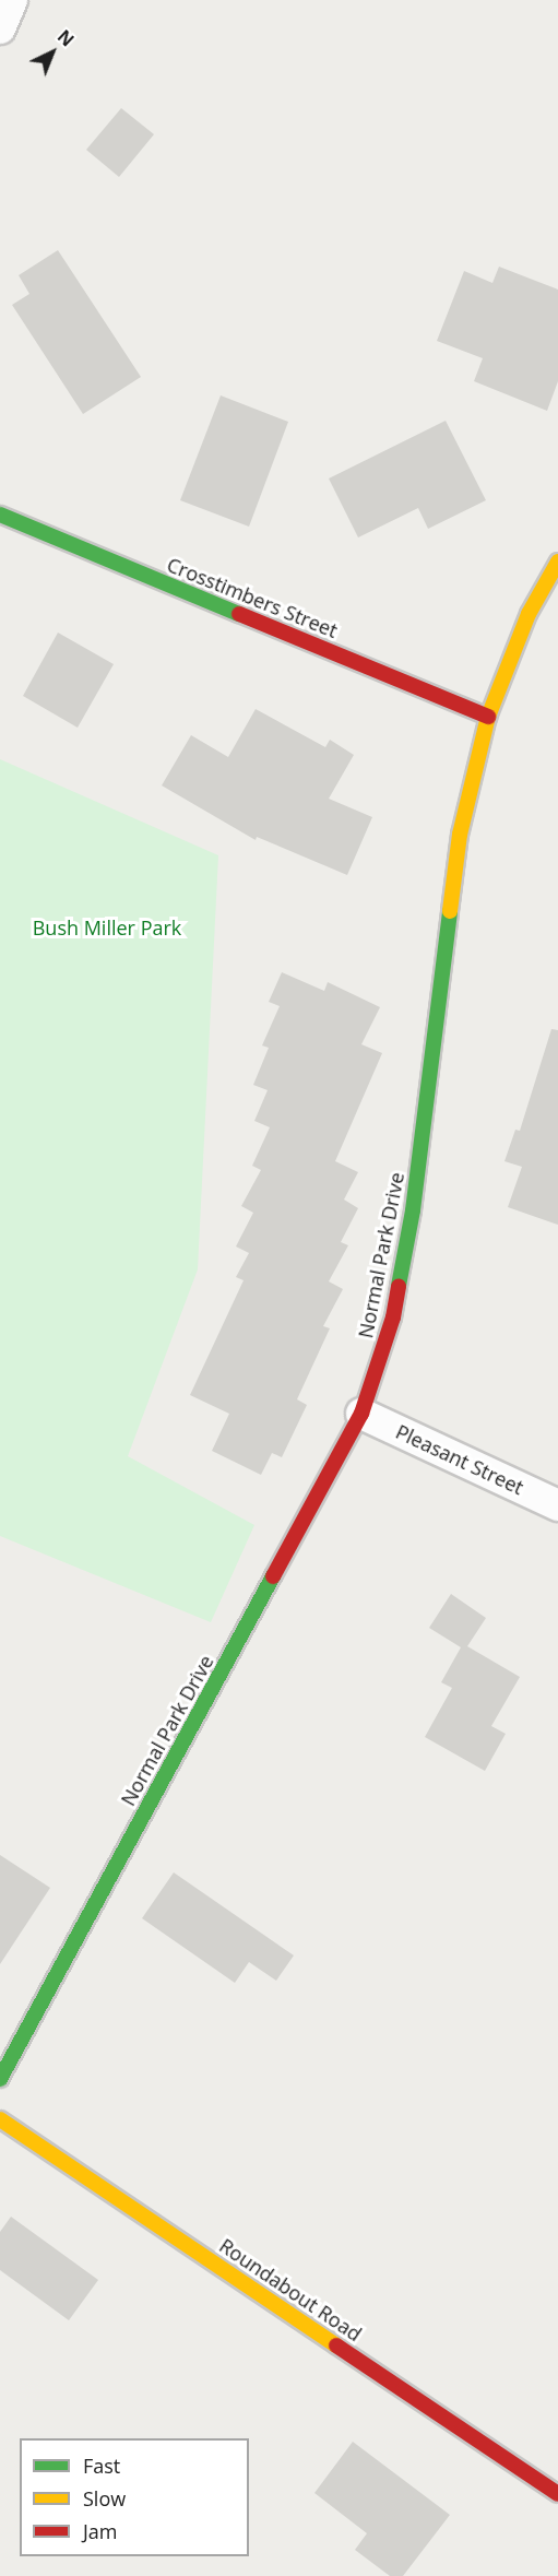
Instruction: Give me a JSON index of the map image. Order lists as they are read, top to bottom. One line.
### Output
{"streets":{"street":["Crosstimbers Street","Normal Park Drive","Pleasant Street","Roundabout Road"]},"crossings":[["Crosstimbers Street","Normal Park Drive"],["Normal Park Drive","Pleasant Street"]],"parks":["Bush Miller Park"],"legend":["Fast","Slow","Jam"],"north":"top right"}
